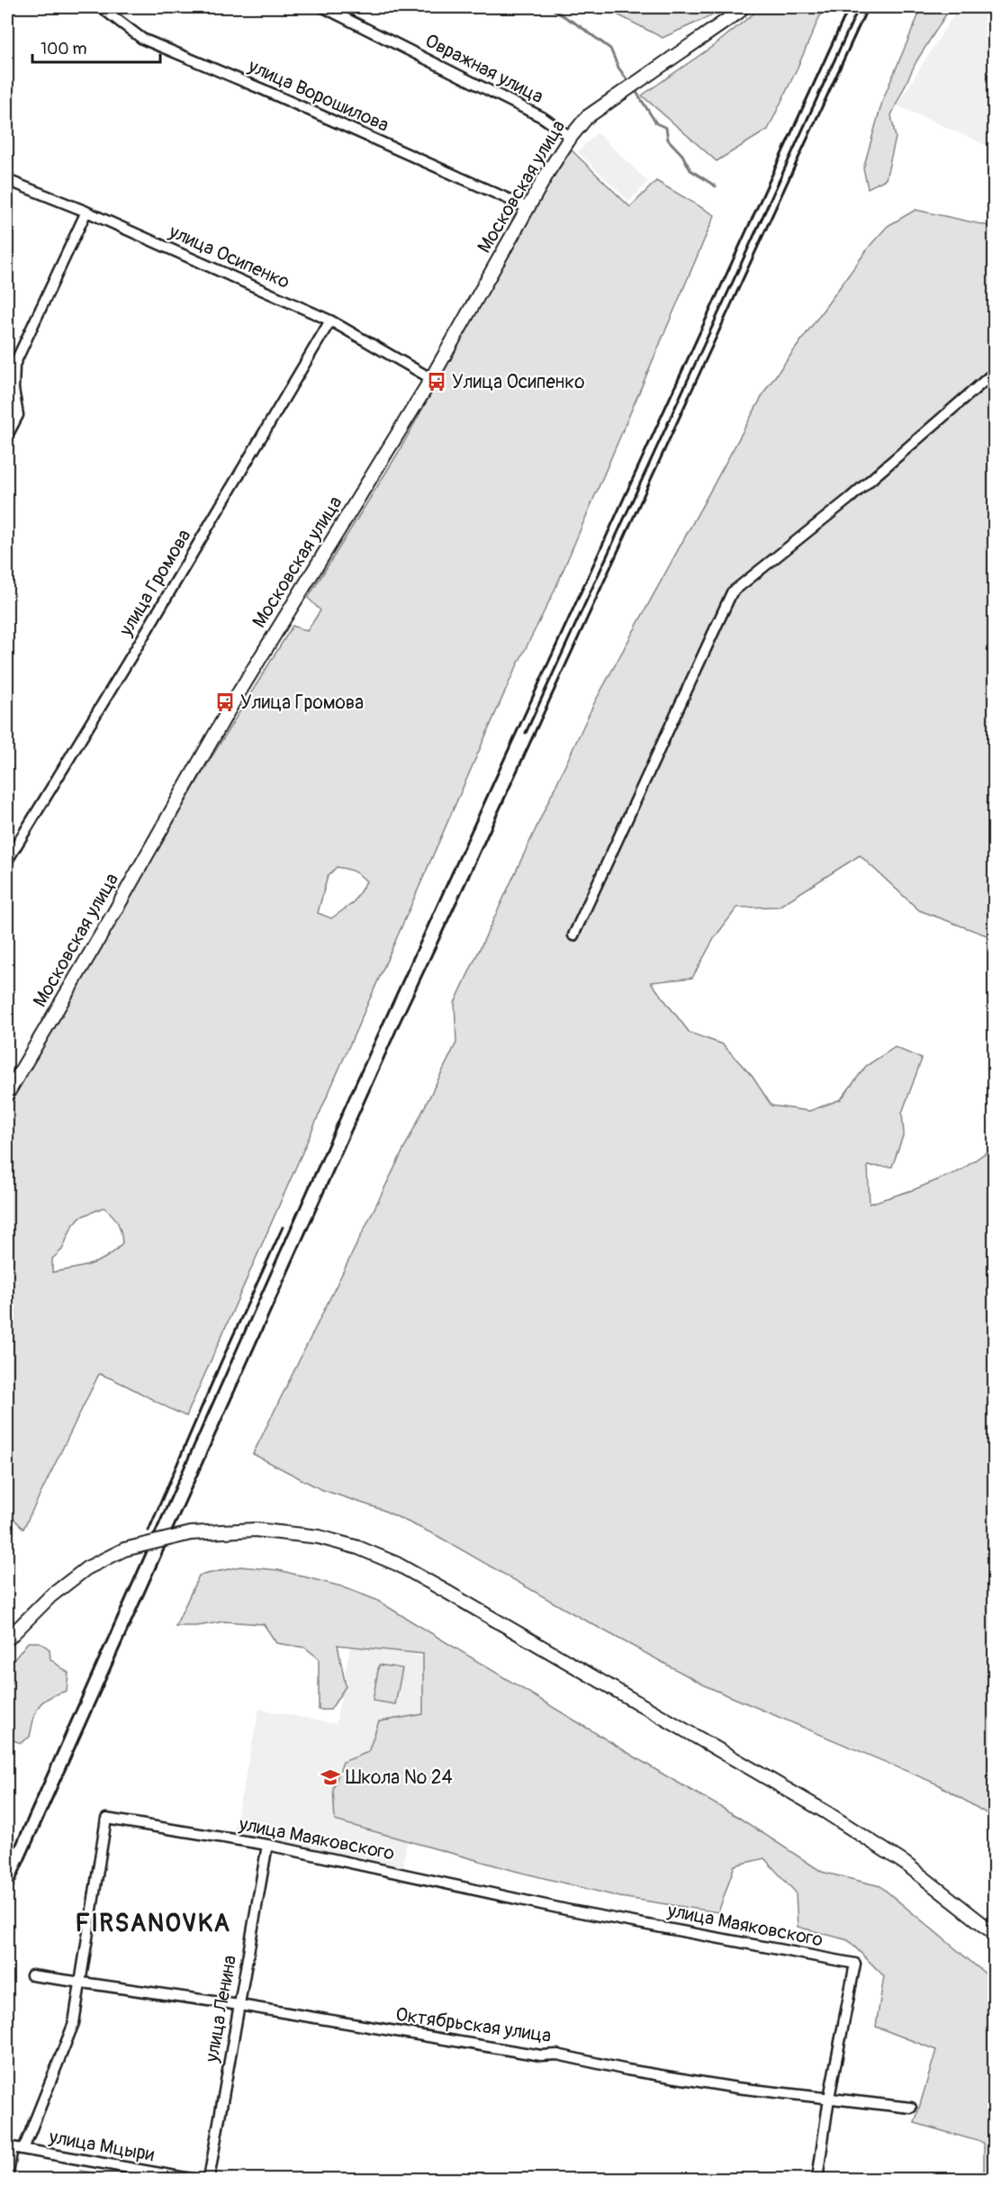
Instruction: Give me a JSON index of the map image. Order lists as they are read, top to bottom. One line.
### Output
{"streets":{"street":["Овражная улица","улица Ворошилова","Московская улица","улица Осипенко","улица Громова","улица Маяковского","улица Ленина","Октябрьская улица","улица Мцыри"]},"crossings":[["Овражная улица","Московская улица"],["улица Ворошилова","Московская улица"],["Московская улица","улица Осипенко"],["улица Осипенко","улица Громова"],["улица Маяковского","улица Ленина"],["улица Маяковского","Октябрьская улица"],["улица Маяковского","улица Мцыри"],["улица Ленина","Октябрьская улица"]],"districts":["FIRSANOVKA"],"places":{"bus stop":["Улица Осипенко","Улица Громова"],"school or university":["Школа № 24"]},"scale_bar":"100 m"}
